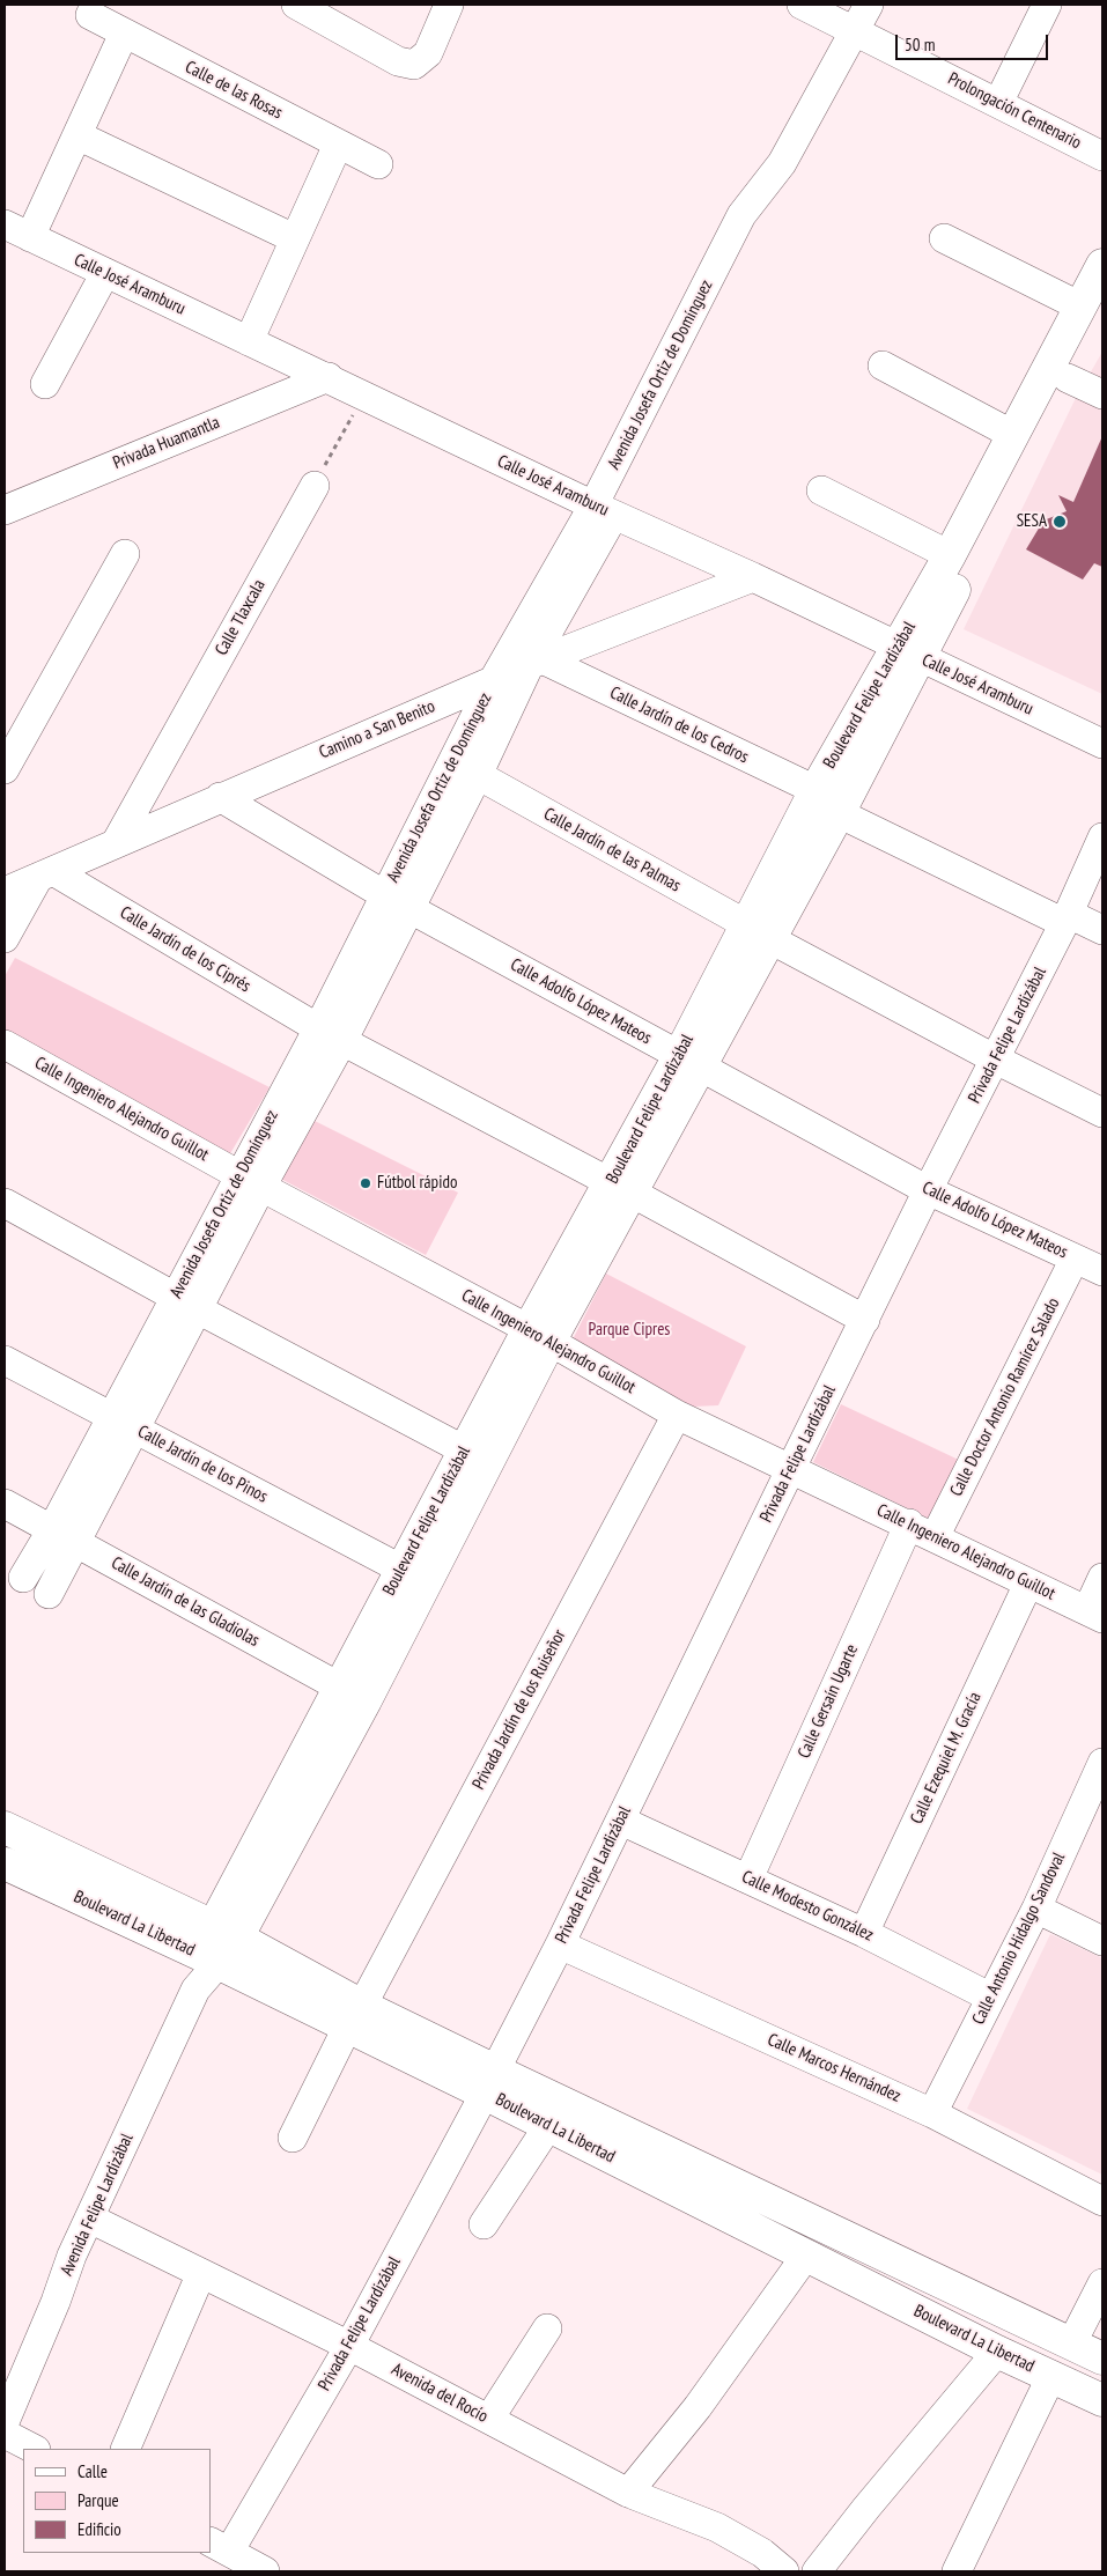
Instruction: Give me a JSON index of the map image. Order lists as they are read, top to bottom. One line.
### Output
{"streets":{"main road":["Boulevard Felipe Lardizábal","Boulevard La Libertad"],"street":["Calle de las Rosas","Prolongación Centenario","Calle José Aramburu","Avenida Josefa Ortiz de Domínguez","Privada Huamantla","Calle Tlaxcala","Calle Jardín de los Cedros","Camino a San Benito","Calle Jardín de las Palmas","Calle Jardín de los Ciprés","Calle Adolfo López Mateos","Privada Felipe Lardizábal","Calle Ingeniero Alejandro Guillot","Calle Doctor Antonio Ramírez Salado","Calle Jardín de los Pinos","Calle Jardín de las Gladiolas","Calle Gersaín Ugarte","Privada Jardín de los Ruiseñor","Calle Ezequiel M. Gracía","Calle Modesto González","Calle Antonio Hidalgo Sandoval","Calle Marcos Hernández","Avenida Felipe Lardizábal","Avenida del Rocío"]},"crossings":[["Prolongación Centenario","Avenida Josefa Ortiz de Domínguez"],["Calle José Aramburu","Avenida Josefa Ortiz de Domínguez"],["Calle José Aramburu","Privada Huamantla"],["Calle José Aramburu","Boulevard Felipe Lardizábal"],["Calle José Aramburu","Camino a San Benito"],["Avenida Josefa Ortiz de Domínguez","Calle Jardín de los Cedros"],["Avenida Josefa Ortiz de Domínguez","Camino a San Benito"],["Avenida Josefa Ortiz de Domínguez","Calle Jardín de las Palmas"],["Avenida Josefa Ortiz de Domínguez","Calle Jardín de los Ciprés"],["Avenida Josefa Ortiz de Domínguez","Calle Adolfo López Mateos"],["Avenida Josefa Ortiz de Domínguez","Calle Ingeniero Alejandro Guillot"],["Avenida Josefa Ortiz de Domínguez","Calle Jardín de los Pinos"],["Avenida Josefa Ortiz de Domínguez","Calle Jardín de las Gladiolas"],["Calle Tlaxcala","Camino a San Benito"],["Boulevard Felipe Lardizábal","Calle Jardín de los Cedros"],["Boulevard Felipe Lardizábal","Calle Jardín de las Palmas"],["Boulevard Felipe Lardizábal","Calle Jardín de los Ciprés"],["Boulevard Felipe Lardizábal","Calle Adolfo López Mateos"],["Boulevard Felipe Lardizábal","Calle Ingeniero Alejandro Guillot"],["Boulevard Felipe Lardizábal","Calle Jardín de los Pinos"],["Boulevard Felipe Lardizábal","Calle Jardín de las Gladiolas"],["Boulevard Felipe Lardizábal","Boulevard La Libertad"],["Boulevard Felipe Lardizábal","Avenida Felipe Lardizábal"],["Calle Jardín de los Cedros","Camino a San Benito"],["Camino a San Benito","Calle Jardín de los Ciprés"],["Camino a San Benito","Calle Adolfo López Mateos"],["Calle Jardín de las Palmas","Privada Felipe Lardizábal"],["Calle Jardín de los Ciprés","Privada Felipe Lardizábal"],["Calle Adolfo López Mateos","Privada Felipe Lardizábal"],["Calle Adolfo López Mateos","Calle Doctor Antonio Ramírez Salado"],["Privada Felipe Lardizábal","Calle Ingeniero Alejandro Guillot"],["Privada Felipe Lardizábal","Calle Modesto González"],["Privada Felipe Lardizábal","Boulevard La Libertad"],["Privada Felipe Lardizábal","Calle Marcos Hernández"],["Privada Felipe Lardizábal","Avenida del Rocío"],["Calle Ingeniero Alejandro Guillot","Calle Doctor Antonio Ramírez Salado"],["Calle Ingeniero Alejandro Guillot","Calle Gersaín Ugarte"],["Calle Ingeniero Alejandro Guillot","Privada Jardín de los Ruiseñor"],["Calle Ingeniero Alejandro Guillot","Calle Ezequiel M. Gracía"],["Calle Gersaín Ugarte","Calle Modesto González"],["Privada Jardín de los Ruiseñor","Boulevard La Libertad"],["Calle Ezequiel M. Gracía","Calle Modesto González"],["Calle Modesto González","Calle Antonio Hidalgo Sandoval"],["Boulevard La Libertad","Avenida Felipe Lardizábal"],["Calle Antonio Hidalgo Sandoval","Calle Marcos Hernández"],["Avenida Felipe Lardizábal","Avenida del Rocío"]],"parks":["Parque Cipres"],"places":["SESA","Fútbol rápido"],"legend":["Calle","Parque","Edificio"],"scale_bar":"50 m"}
